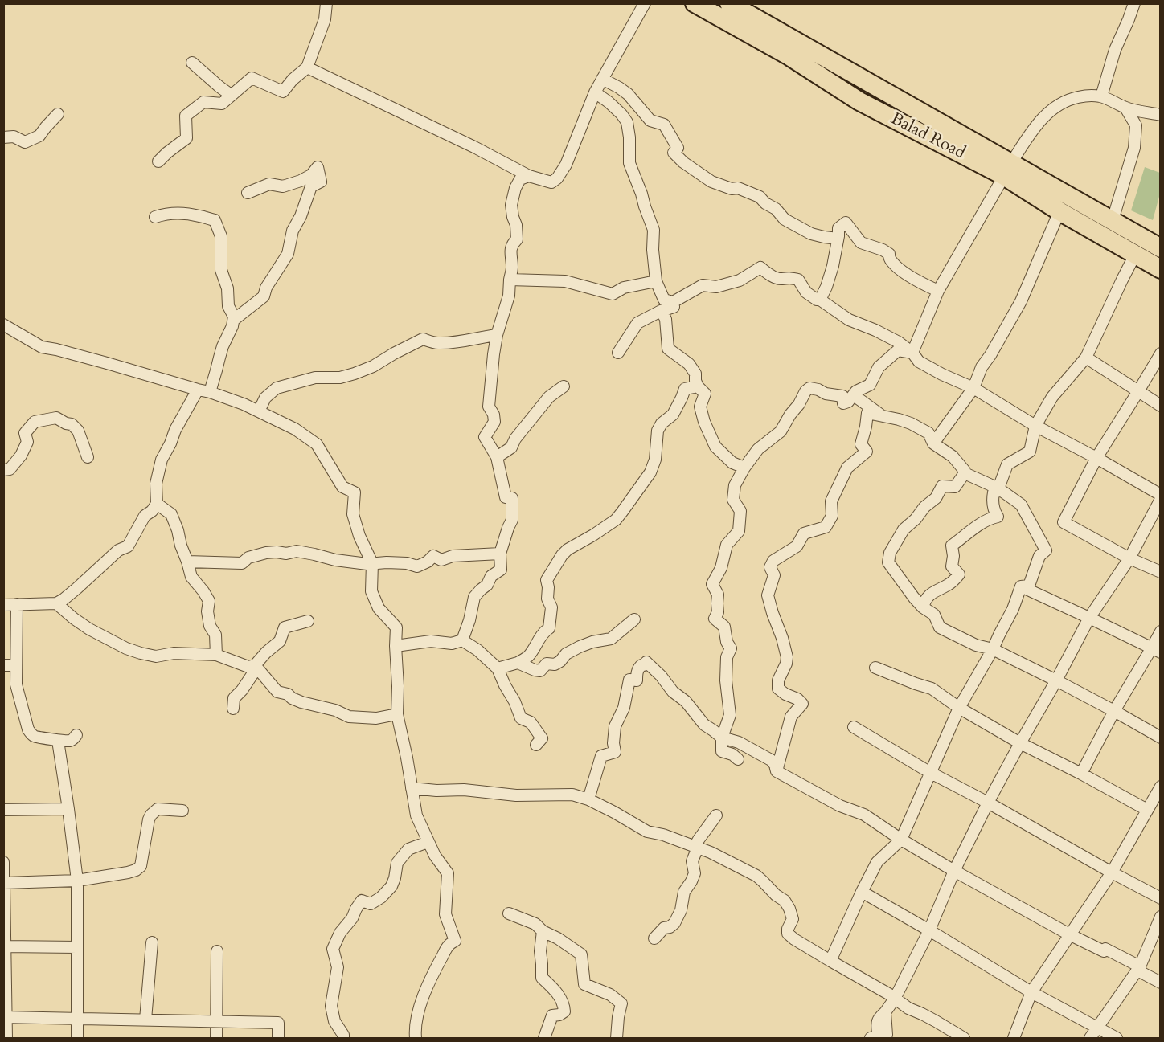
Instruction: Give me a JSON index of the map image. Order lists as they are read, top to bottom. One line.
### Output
{"streets":{"highway":["Balad Road"]}}
